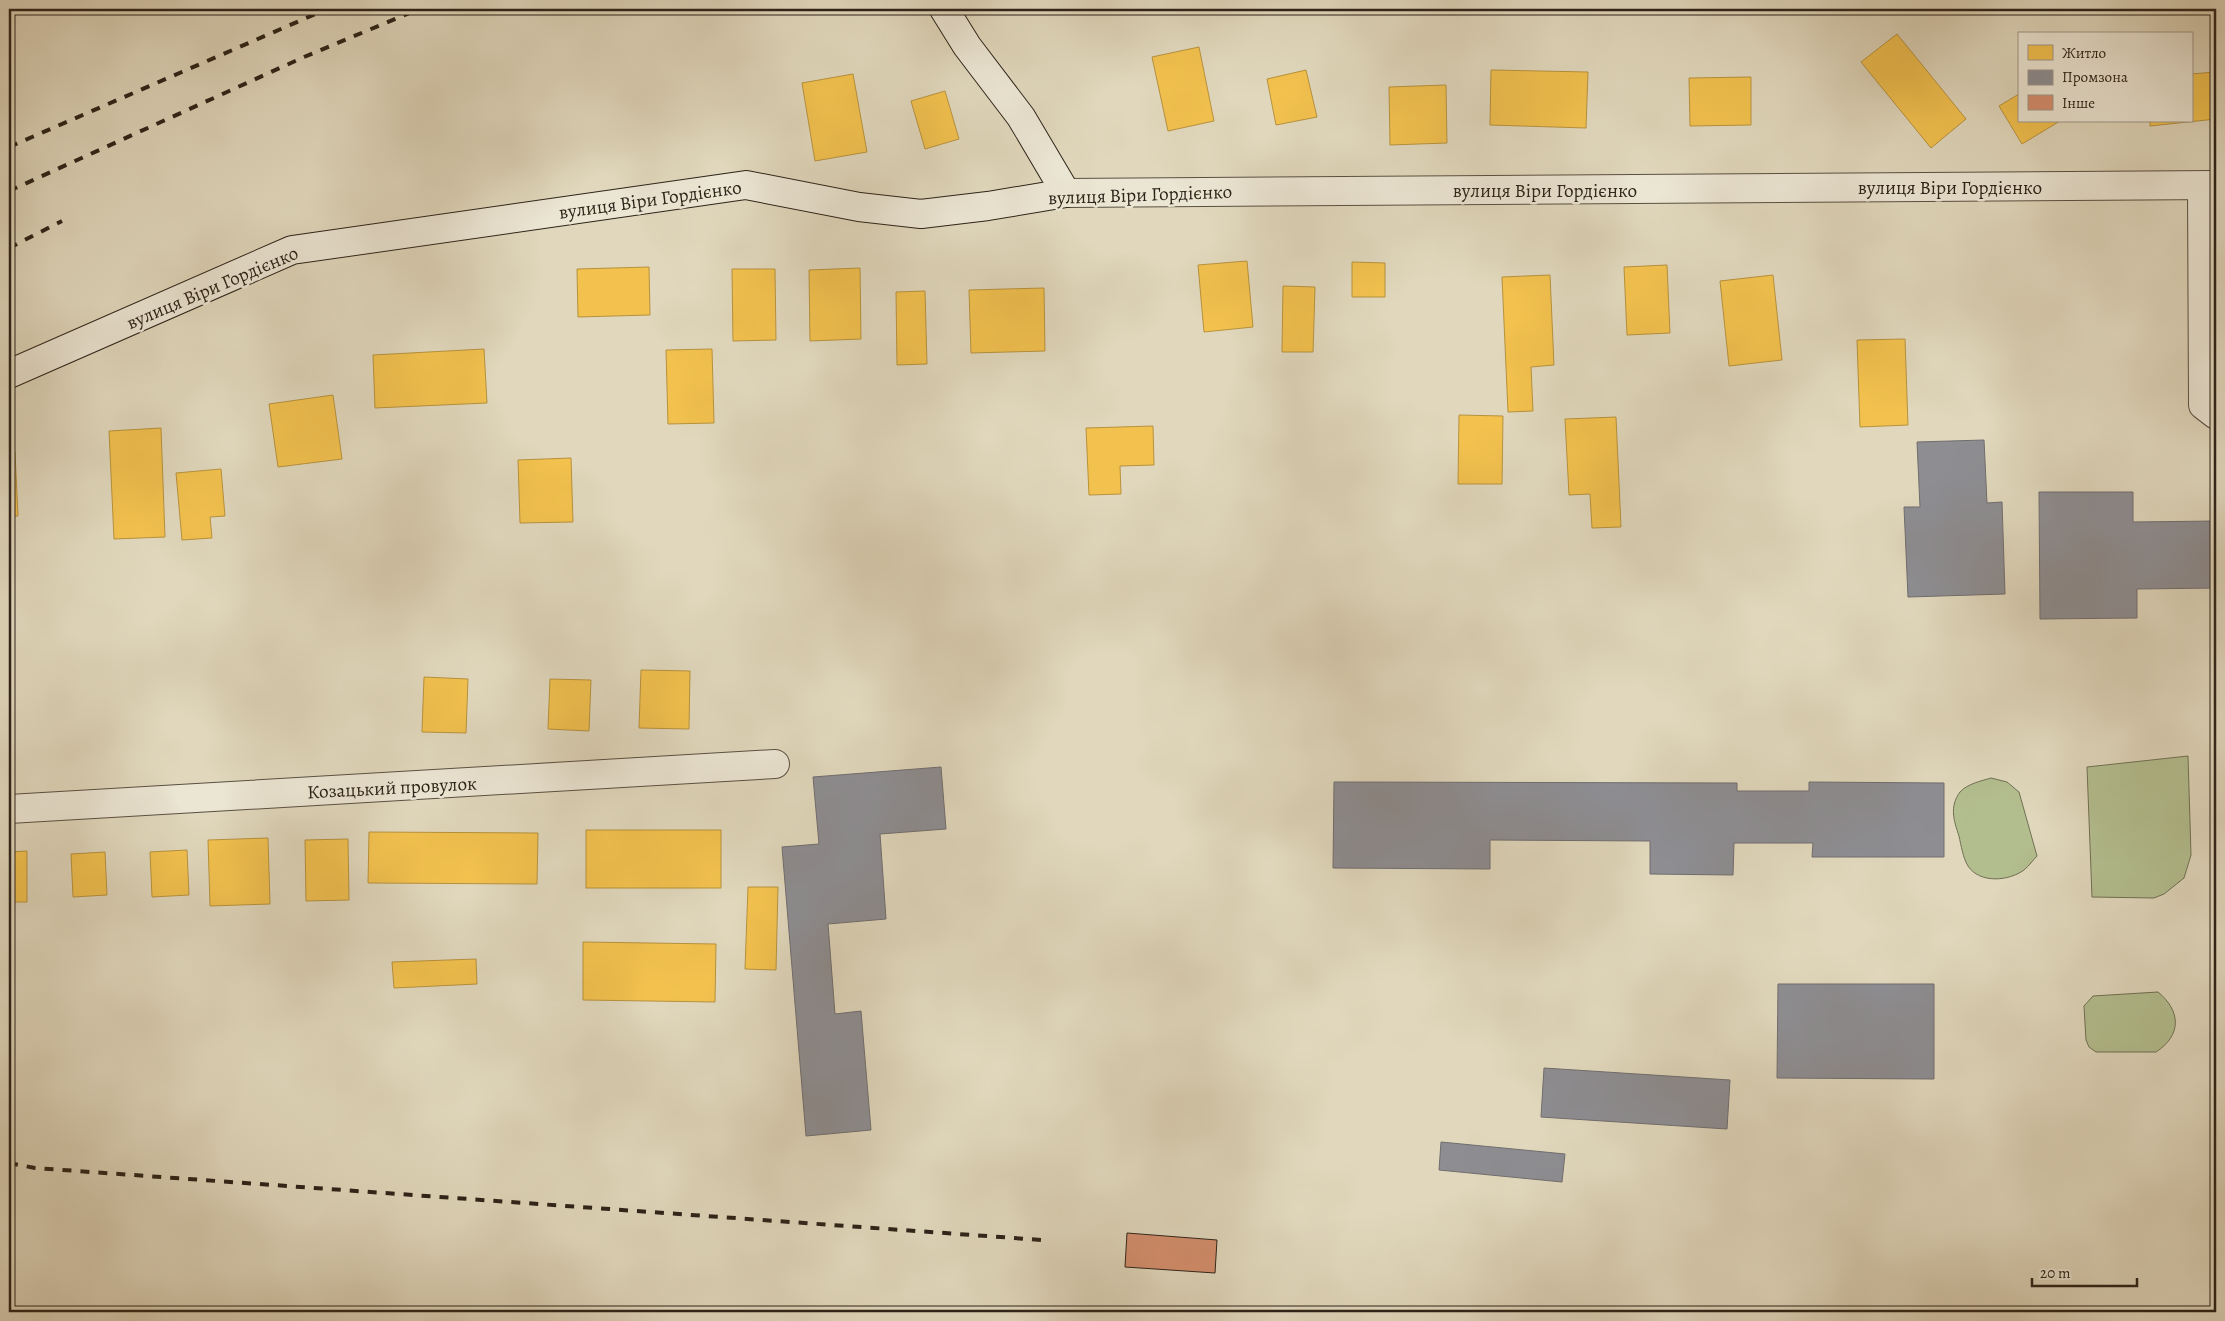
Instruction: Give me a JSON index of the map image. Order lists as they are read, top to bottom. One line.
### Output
{"streets":{"street":["вулиця Віри Гордієнко","Козацький провулок"]},"legend":["Житло","Промзона","Інше"],"scale_bar":"20 m"}
